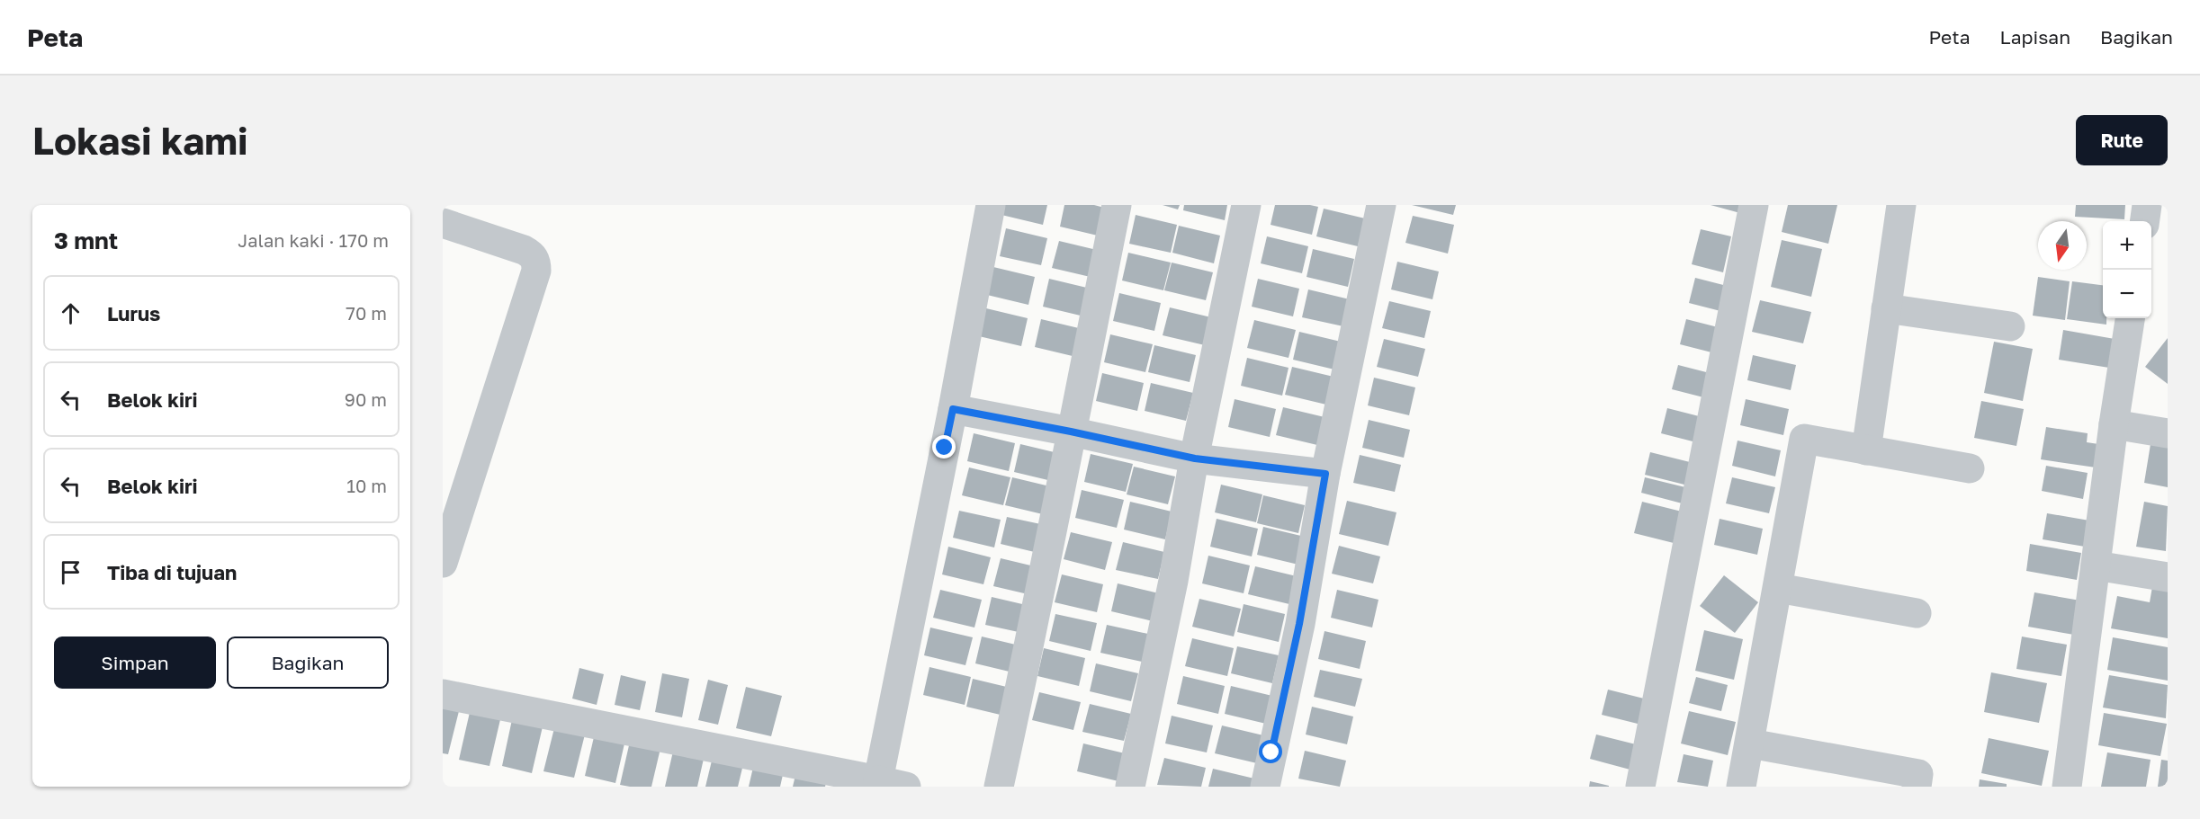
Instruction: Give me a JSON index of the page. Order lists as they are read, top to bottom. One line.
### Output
{"north":"bottom","page":{"header":"Peta","nav":["Peta","Lapisan","Bagikan"],"buttons":["Rute",["Simpan","Bagikan"]],"title":"Lokasi kami","heading":["3 mnt","Jalan kaki · 170 m"],"map_buttons":["+","−"],"list":[["Lurus","70 m"],["Belok kiri","90 m"],["Belok kiri","10 m"],"Tiba di tujuan"]}}
